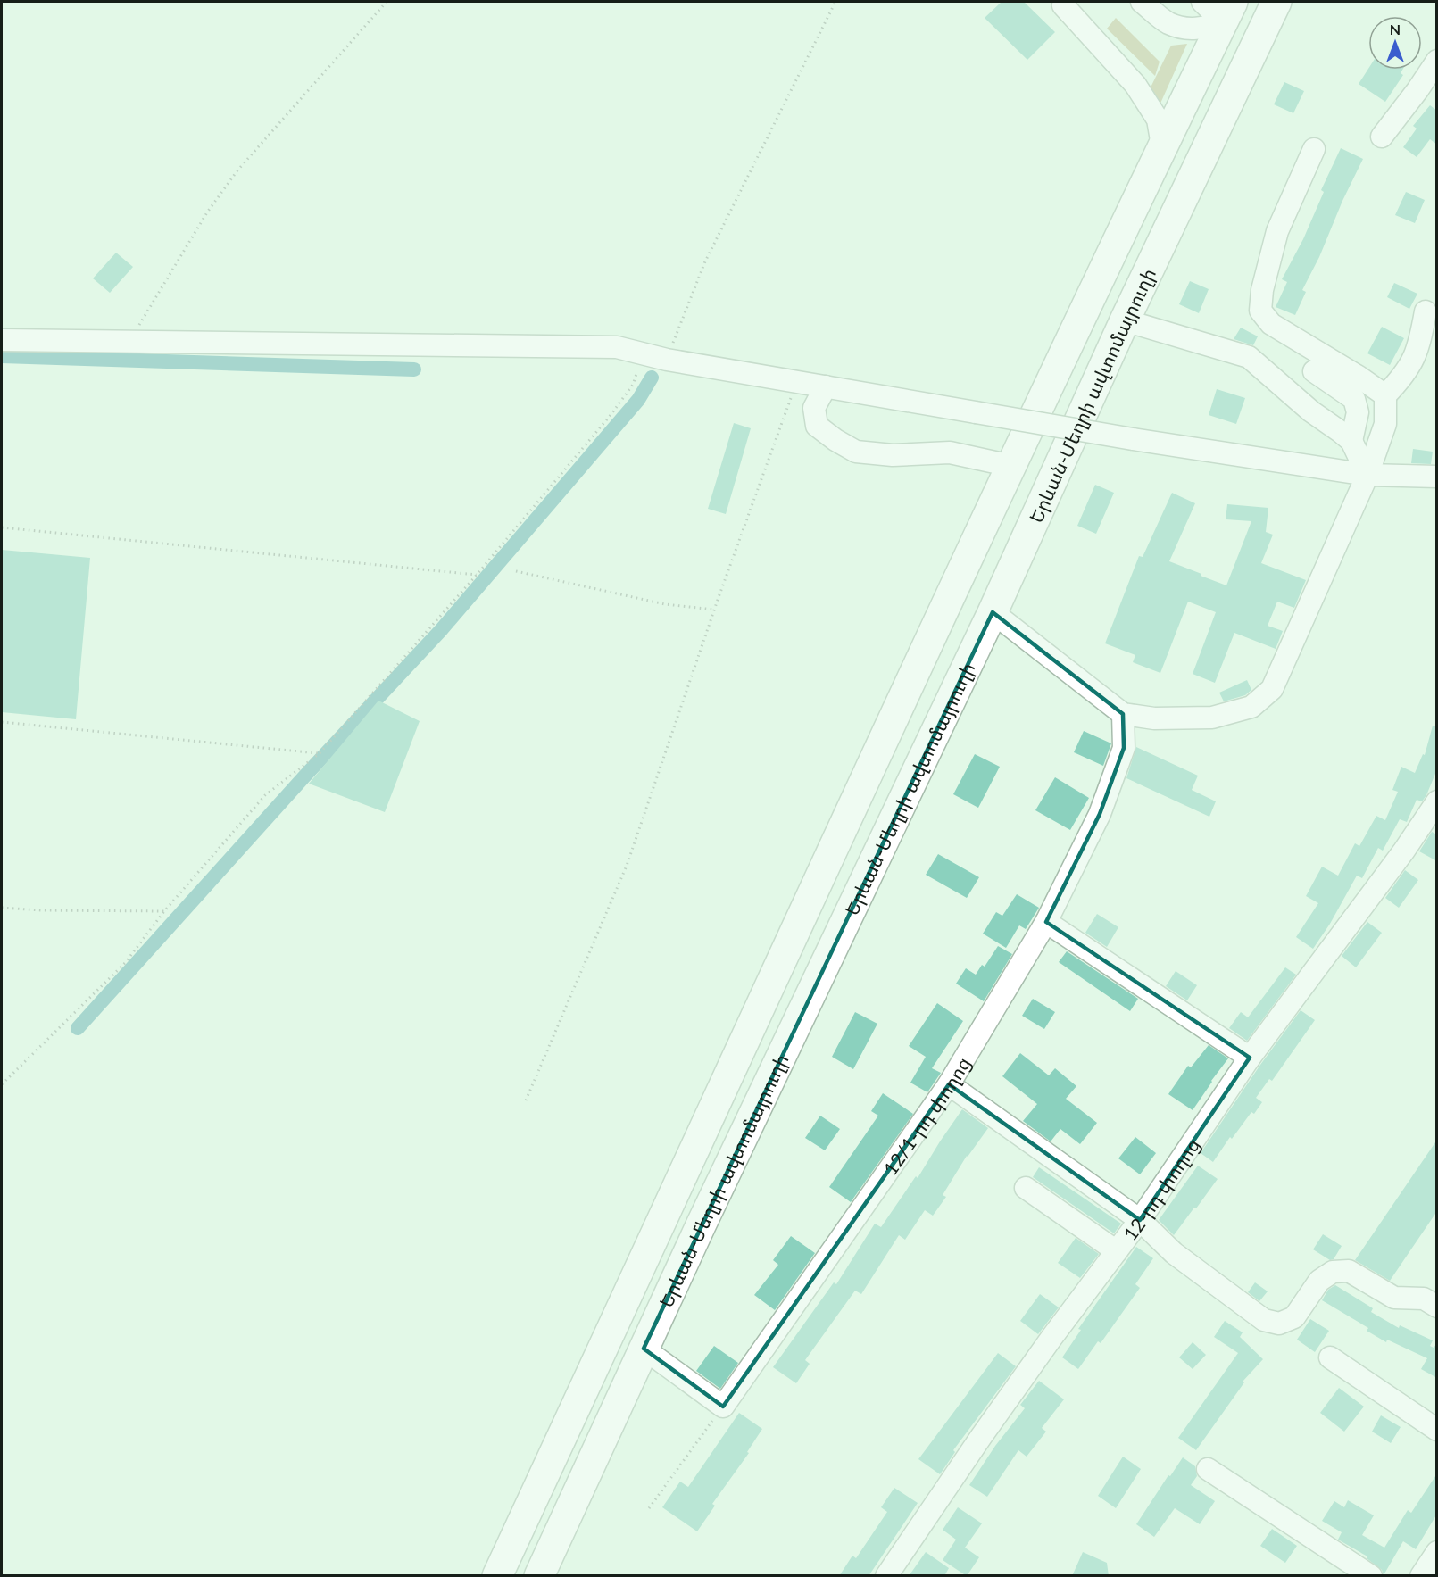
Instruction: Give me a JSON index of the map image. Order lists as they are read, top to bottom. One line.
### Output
{"streets":{"highway":["Երևան-Մեղրի ավտոմայրուղի"],"street":["12/1-րդ փողոց","12-րդ փողոց"]},"north":"top"}
